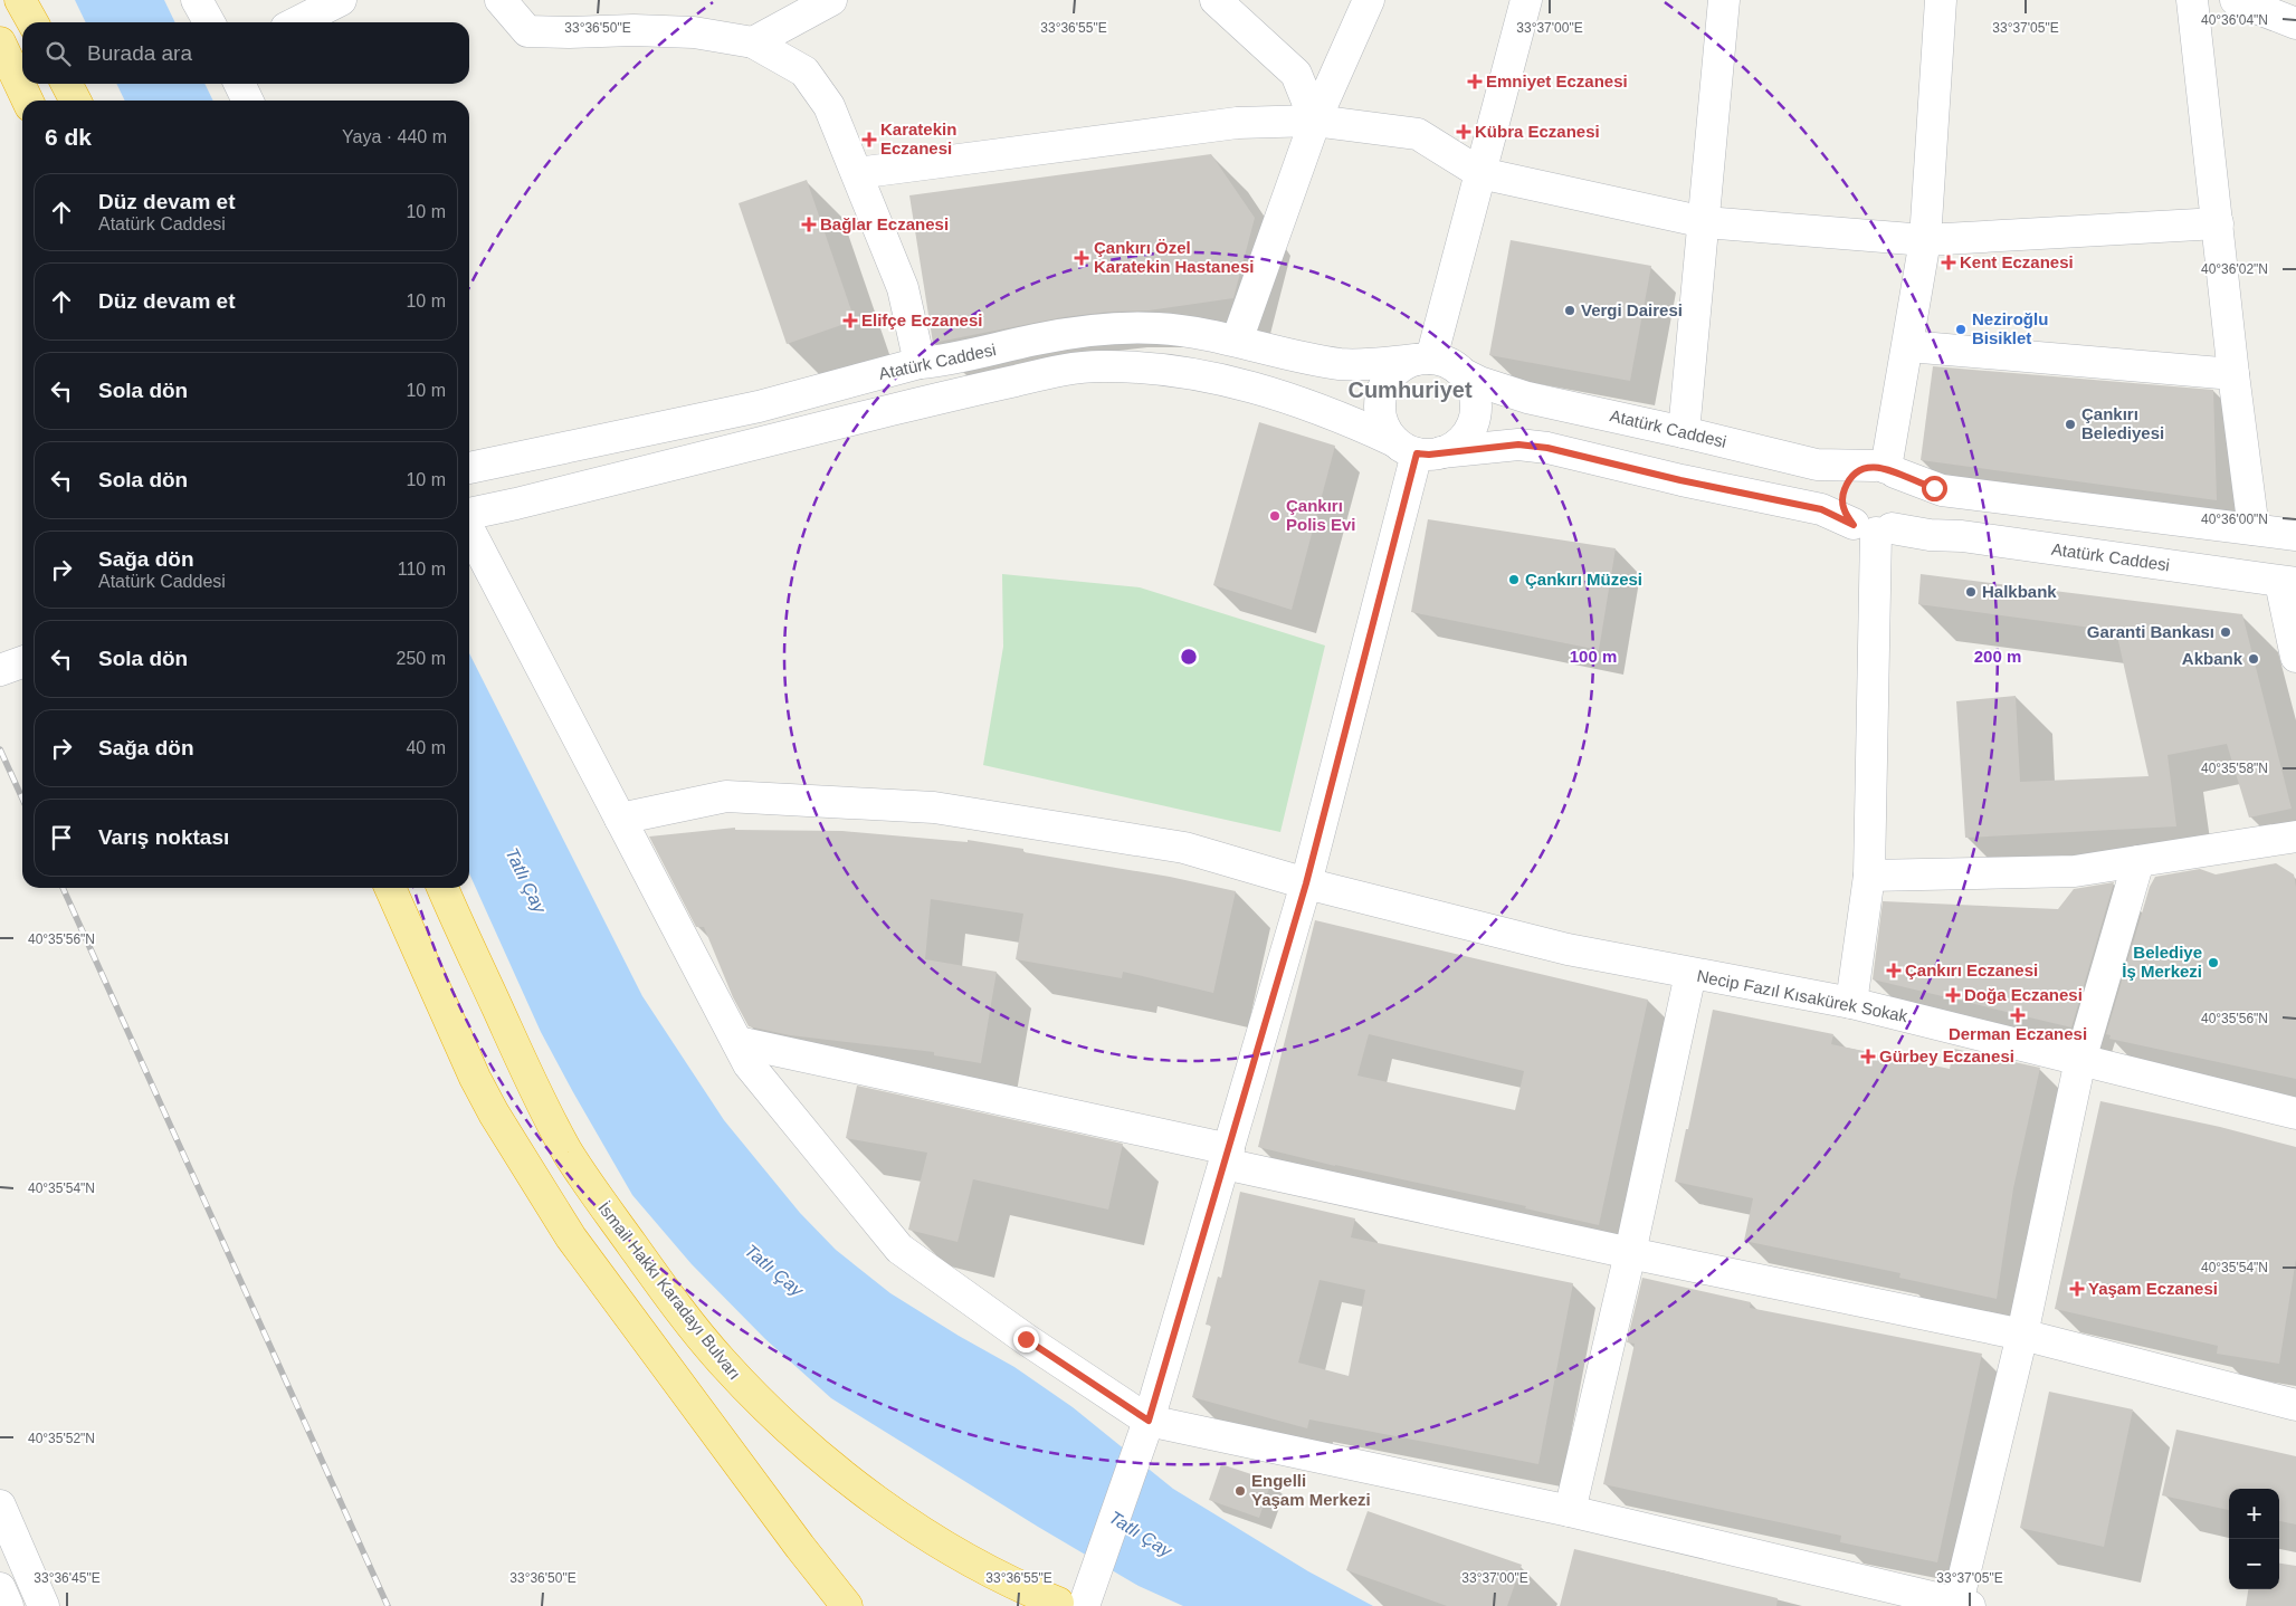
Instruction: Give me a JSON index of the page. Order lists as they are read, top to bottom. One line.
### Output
{"streets":{"highway":["İsmail Hakkı Karadayı Bulvarı"],"street":["Atatürk Caddesi","Necip Fazıl Kısakürek Sokak"]},"districts":["Cumhuriyet"],"water":["Tatlı Çay"],"places":{"health":["Emniyet Eczanesi","Kübra Eczanesi","Karatekin Eczanesi","Bağlar Eczanesi","Çankırı Özel Karatekin Hastanesi","Kent Eczanesi","Elifçe Eczanesi","Çankırı Eczanesi","Doğa Eczanesi","Derman Eczanesi","Gürbey Eczanesi","Yaşam Eczanesi"],"other":["Vergi Dairesi","Neziroğlu Bisiklet","Çankırı Belediyesi","Çankırı Polis Evi","Çankırı Müzesi","Halkbank","Garanti Bankası","Akbank","Belediye İş Merkezi","Engelli Yaşam Merkezi"]},"page":{"search":"Burada ara","heading":["6 dk","Yaya · 440 m"],"list":[["Düz devam et","Atatürk Caddesi","10 m"],["Düz devam et","10 m"],["Sola dön","10 m"],["Sola dön","10 m"],["Sağa dön","Atatürk Caddesi","110 m"],["Sola dön","250 m"],["Sağa dön","40 m"],"Varış noktası"],"map_buttons":["+","−"]},"coordinates":["40°36'04\"N","33°36'50\"E","33°36'55\"E","33°37'00\"E","33°37'05\"E","40°36'02\"N","40°36'00\"N","40°35'58\"N","40°35'56\"N","40°35'54\"N","40°35'52\"N","33°36'45\"E"],"rings":["100 m","200 m"]}
